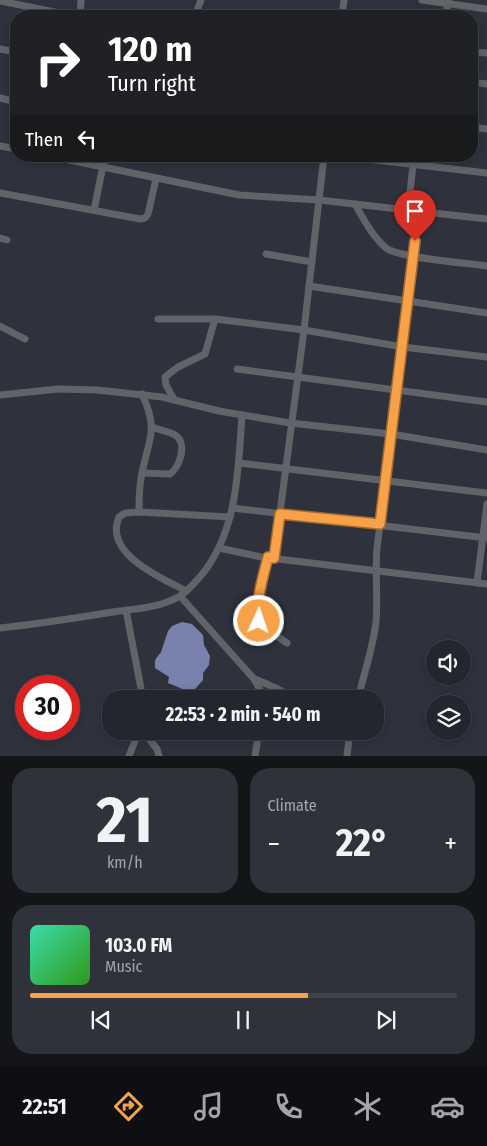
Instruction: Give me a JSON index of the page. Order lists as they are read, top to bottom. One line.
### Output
{"page":{"turn":["120 m","Turn right"],"then":"Then","limit":"30","trip":"22:53 · 2 min · 540 m","tile":[["21","km/h"],"Climate"],"heat":["−","22°","+"],"song":["103.0 FM","Music"],"tabs":"22:51"}}
